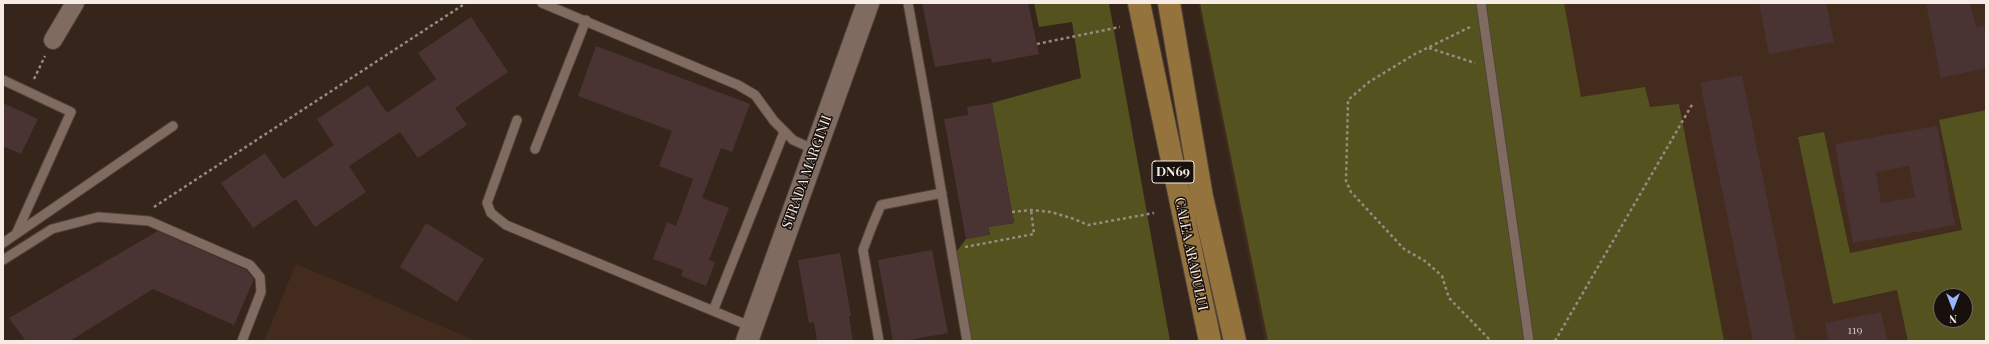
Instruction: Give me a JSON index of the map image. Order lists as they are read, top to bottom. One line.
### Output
{"streets":{"main road":["DN69","CALEA ARADULUI"],"street":["STRADA MARGINII"]},"house_numbers":["119"],"north":"bottom"}
